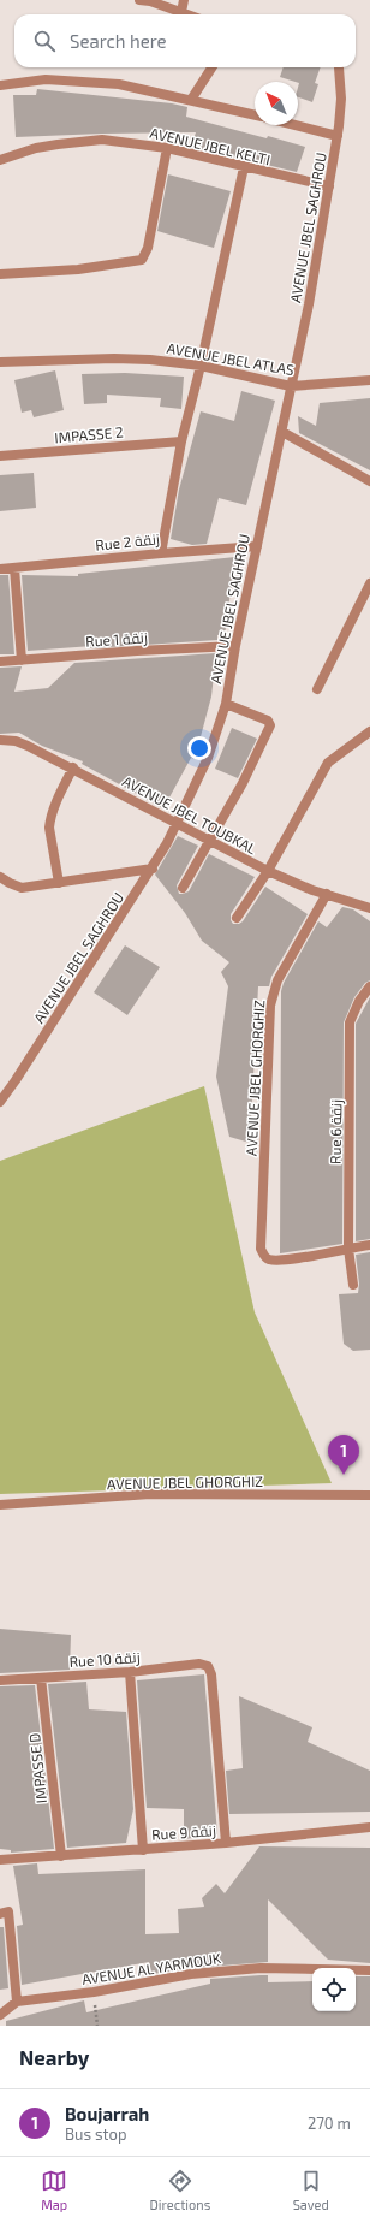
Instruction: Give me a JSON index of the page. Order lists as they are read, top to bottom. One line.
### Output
{"streets":{"street":["AVENUE JBEL KELTI","AVENUE JBEL SAGHROU","AVENUE JBEL ATLAS","IMPASSE 2","Rue 2 زنقة","Rue 1 زنقة","AVENUE JBEL TOUBKAL","AVENUE JBEL GHORGHIZ","Rue 6 زنقة","Rue 10 زنقة","IMPASSE D","Rue 9 زنقة","AVENUE AL YARMOUK"]},"crossings":[["AVENUE JBEL KELTI","AVENUE JBEL SAGHROU"],["AVENUE JBEL SAGHROU","AVENUE JBEL ATLAS"],["AVENUE JBEL SAGHROU","Rue 2 زنقة"],["AVENUE JBEL SAGHROU","Rue 1 زنقة"],["AVENUE JBEL SAGHROU","AVENUE JBEL TOUBKAL"],["AVENUE JBEL TOUBKAL","AVENUE JBEL GHORGHIZ"],["AVENUE JBEL GHORGHIZ","Rue 6 زنقة"],["Rue 10 زنقة","IMPASSE D"],["Rue 10 زنقة","Rue 9 زنقة"],["IMPASSE D","Rue 9 زنقة"]],"north":"top left","page":{"search":"Search here","pins":"1","heading":"Nearby","list":[{"mark":"1","name":"Boujarrah","note":"Bus stop","value":"270 m"}],"nav":["Map","Directions","Saved"]}}
